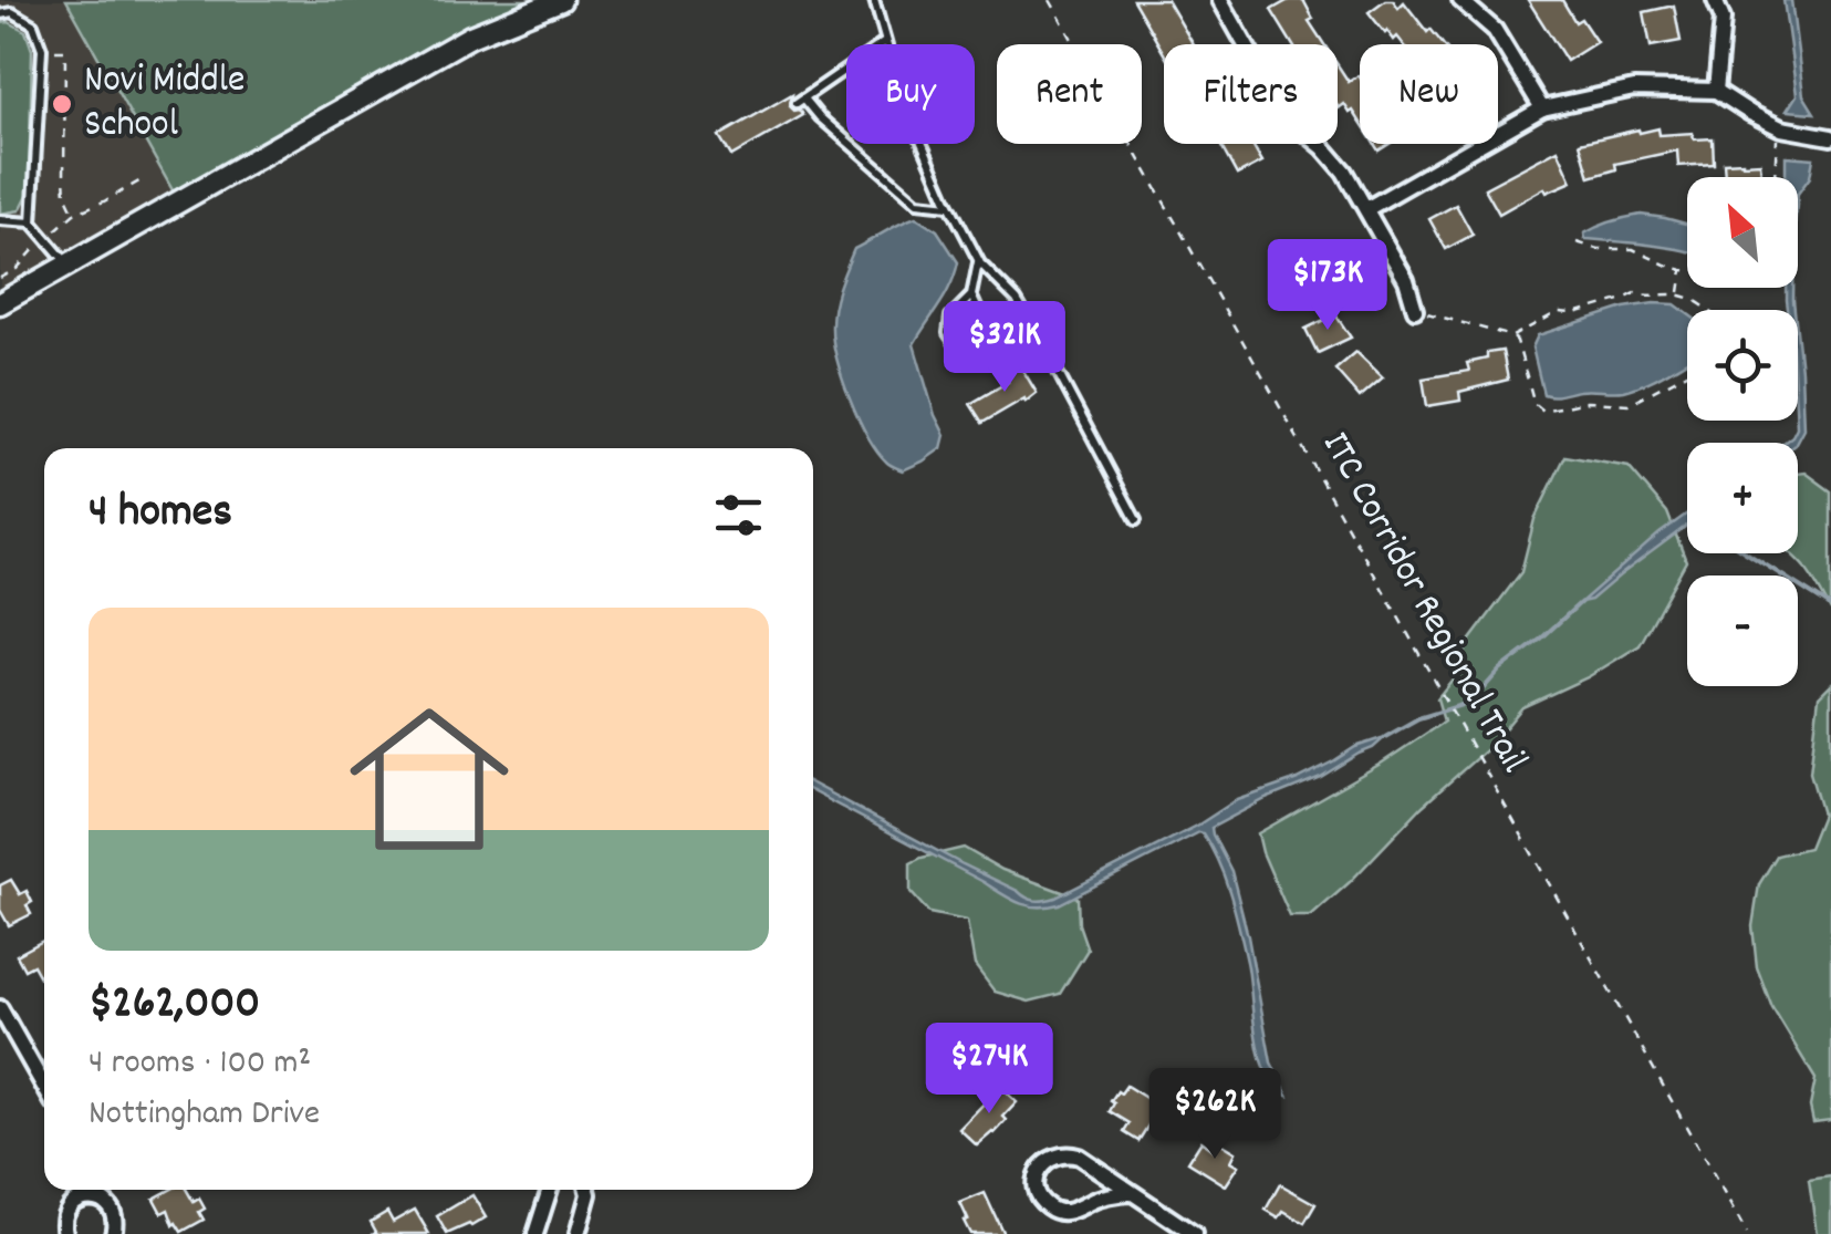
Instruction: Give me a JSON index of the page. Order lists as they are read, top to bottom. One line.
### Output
{"streets":{"path":["ITC Corridor Regional Trail"]},"places":["Novi Middle School"],"north":"top left","page":{"chip":["Buy","Rent","Filters","New"],"map_buttons":["+","−"],"price":["$173K","$321K","$274K","$262K"],"heading":"4 homes","list":[{"name":"$262,000","note":"4 rooms · 100 m² · Nottingham Drive"}]}}
